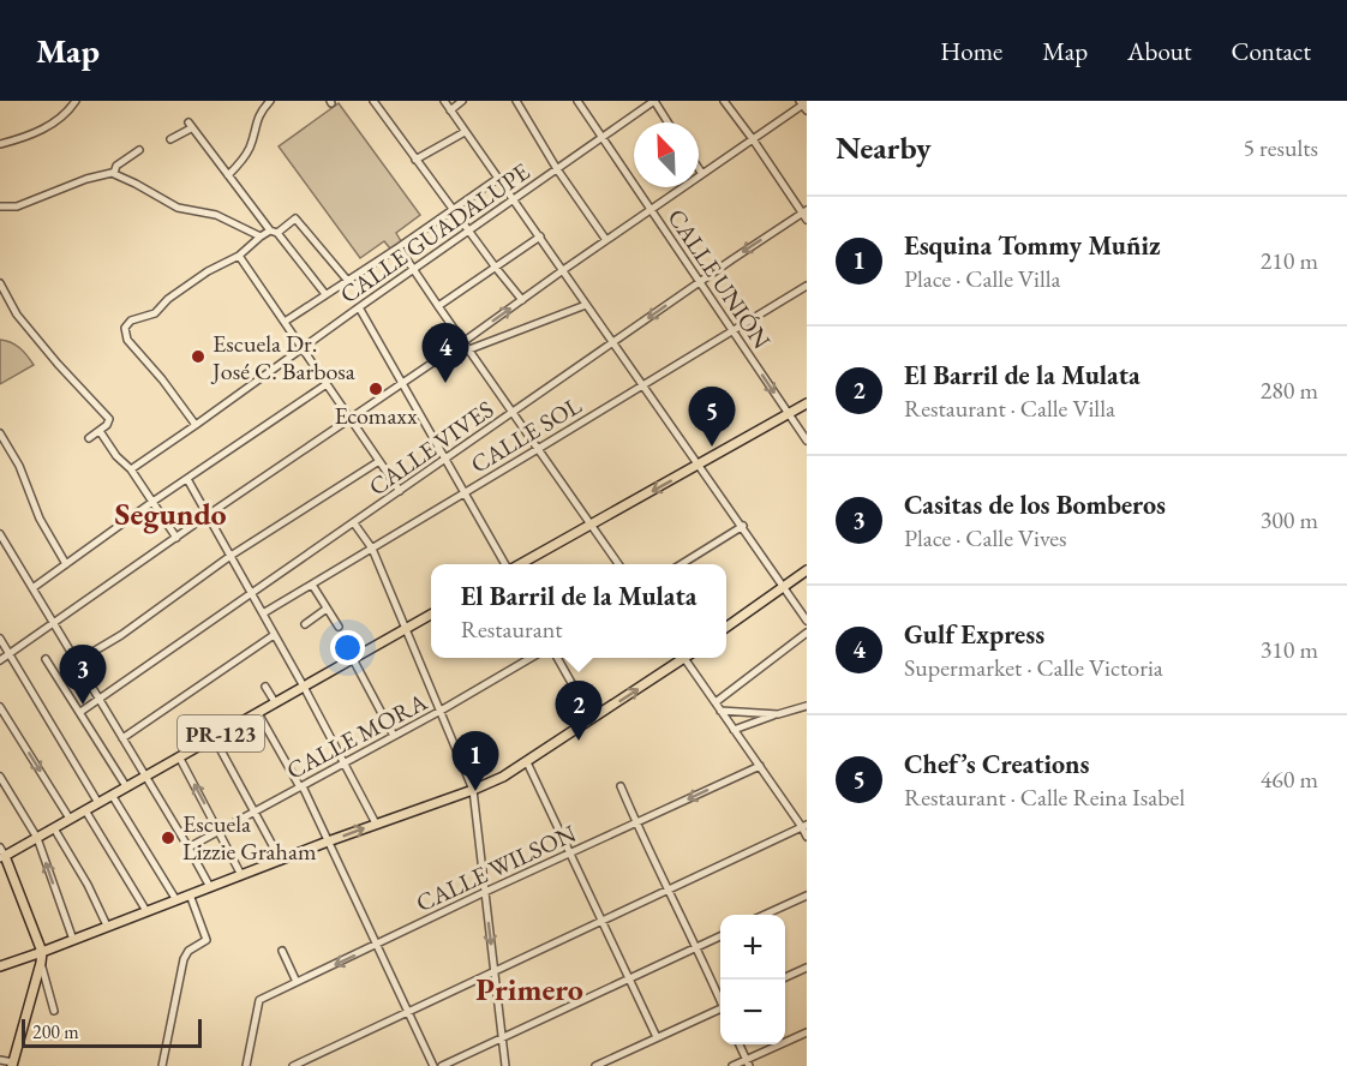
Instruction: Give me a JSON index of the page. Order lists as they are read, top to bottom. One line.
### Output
{"streets":{"main road":["PR-123"],"street":["CALLE GUADALUPE","CALLE UNIÓN","CALLE SOL","CALLE VIVES","CALLE MORA","CALLE WILSON"]},"crossings":[["CALLE GUADALUPE","CALLE UNIÓN"],["CALLE UNIÓN","CALLE SOL"],["CALLE UNIÓN","CALLE VIVES"]],"one_way":["CALLE WILSON"],"districts":["Segundo","Primero"],"places":["Escuela Dr. José C. Barbosa","Ecomaxx","Escuela Lizzie Graham"],"scale_bar":"200 m","north":"top left","page":{"header":"Map","nav":["Home","Map","About","Contact"],"heading":["Nearby","5 results"],"list":[{"mark":"1","name":"Esquina Tommy Muñiz","note":"Place · Calle Villa","value":"210 m"},{"mark":"2","name":"El Barril de la Mulata","note":"Restaurant · Calle Villa","value":"280 m"},{"mark":"3","name":"Casitas de los Bomberos","note":"Place · Calle Vives","value":"300 m"},{"mark":"4","name":"Gulf Express","note":"Supermarket · Calle Victoria","value":"310 m"},{"mark":"5","name":"Chef’s Creations","note":"Restaurant · Calle Reina Isabel","value":"460 m"}],"pins":["4","5","3","2","1"],"popup":["El Barril de la Mulata","Restaurant"],"map_buttons":["+","−"],"scale":"200 m"}}
